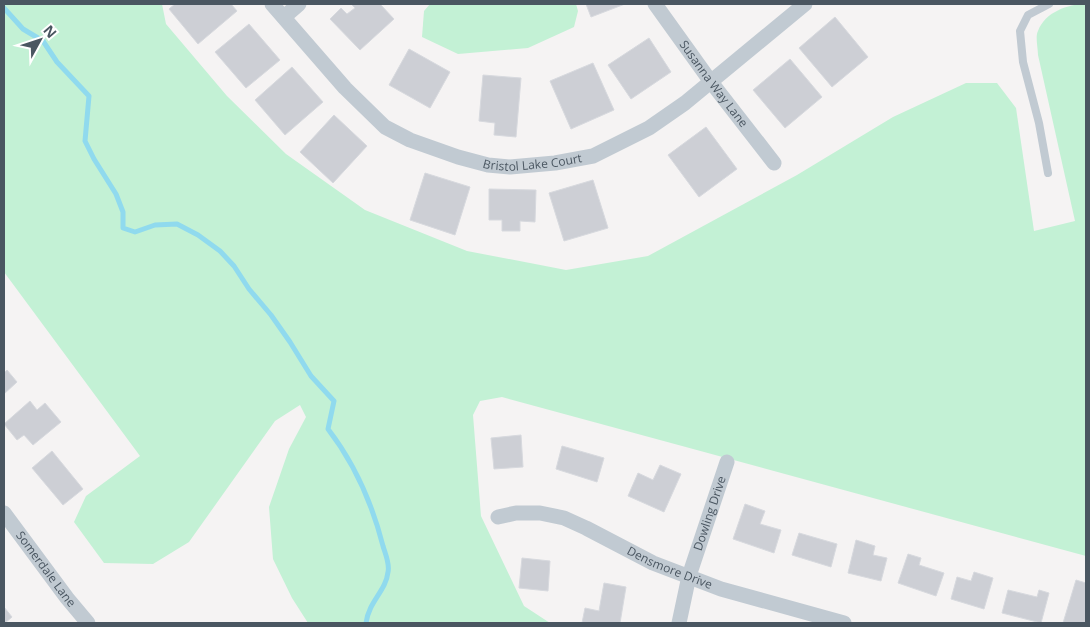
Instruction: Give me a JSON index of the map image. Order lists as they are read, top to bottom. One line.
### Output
{"streets":{"street":["Susanna Way Lane","Bristol Lake Court","Dowling Drive","Densmore Drive","Somerdale Lane"]},"crossings":[["Susanna Way Lane","Bristol Lake Court"],["Dowling Drive","Densmore Drive"]],"north":"top right"}
